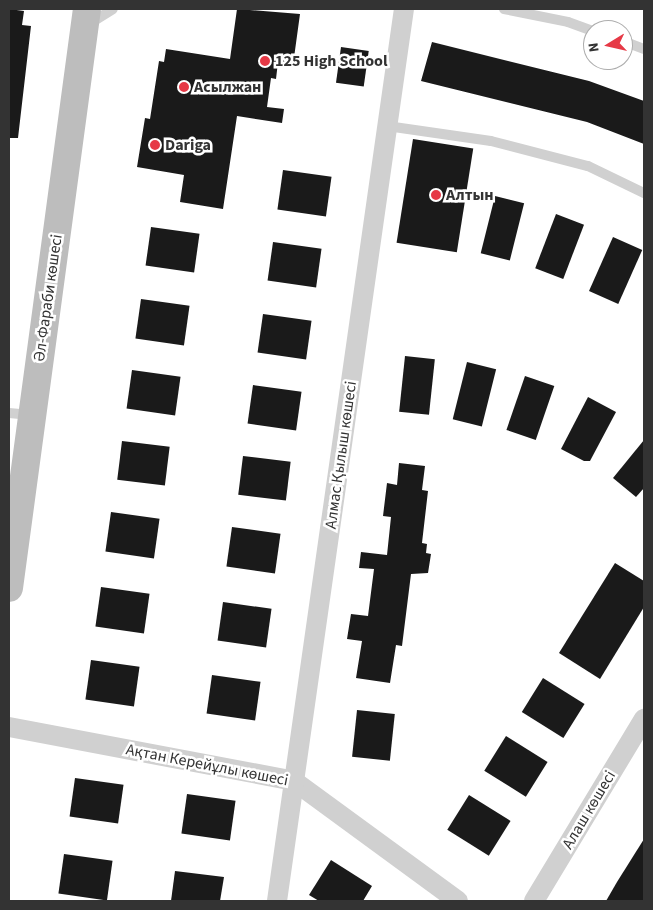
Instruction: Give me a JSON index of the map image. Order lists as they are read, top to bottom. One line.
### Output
{"streets":{"street":["Әл-Фараби көшесі","Алмас Қылыш көшесі","Ақтан Керейұлы көшесі","Алаш көшесі"]},"crossings":[["Алмас Қылыш көшесі","Ақтан Керейұлы көшесі"]],"places":["125 High School","Асылжан","Dariga","Алтын"],"north":"left"}
